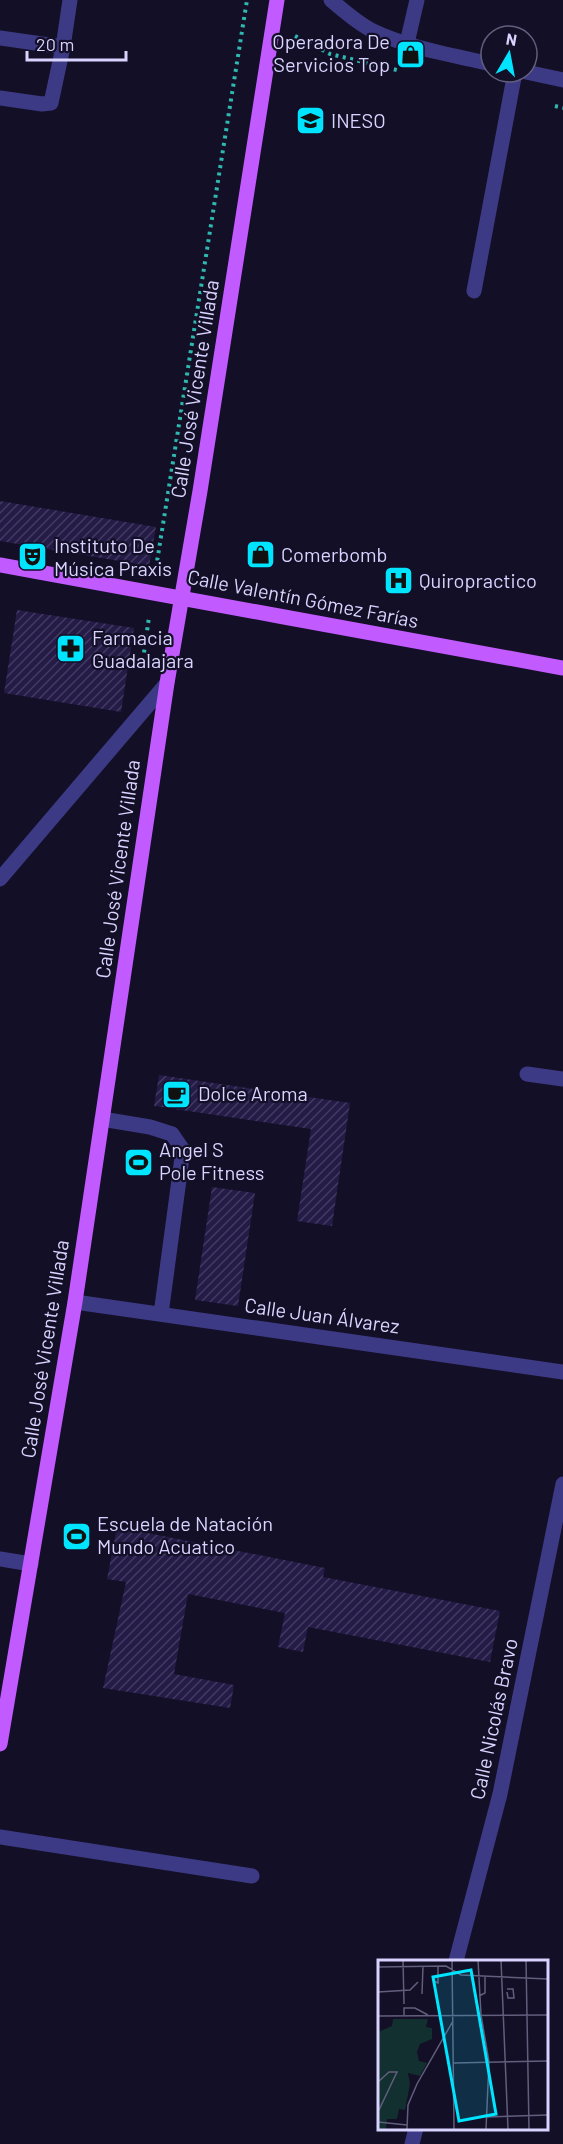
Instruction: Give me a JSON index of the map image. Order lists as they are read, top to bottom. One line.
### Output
{"streets":{"main road":["Calle José Vicente Villada","Calle Valentín Gómez Farías"],"street":["Calle Juan Álvarez","Calle Nicolás Bravo"]},"crossings":[["Calle José Vicente Villada","Calle Valentín Gómez Farías"],["Calle José Vicente Villada","Calle Juan Álvarez"]],"places":{"shop":["Operadora De Servicios Top","Comerbomb"],"school or university":["INESO"],"theatre":["Instituto De Música Praxis"],"hospital":["Quiropractico"],"pharmacy":["Farmacia Guadalajara"],"cafe":["Dolce Aroma"],"sports":["Angel S Pole Fitness","Escuela de Natación Mundo Acuatico"]},"scale_bar":"20 m","north":"top"}
